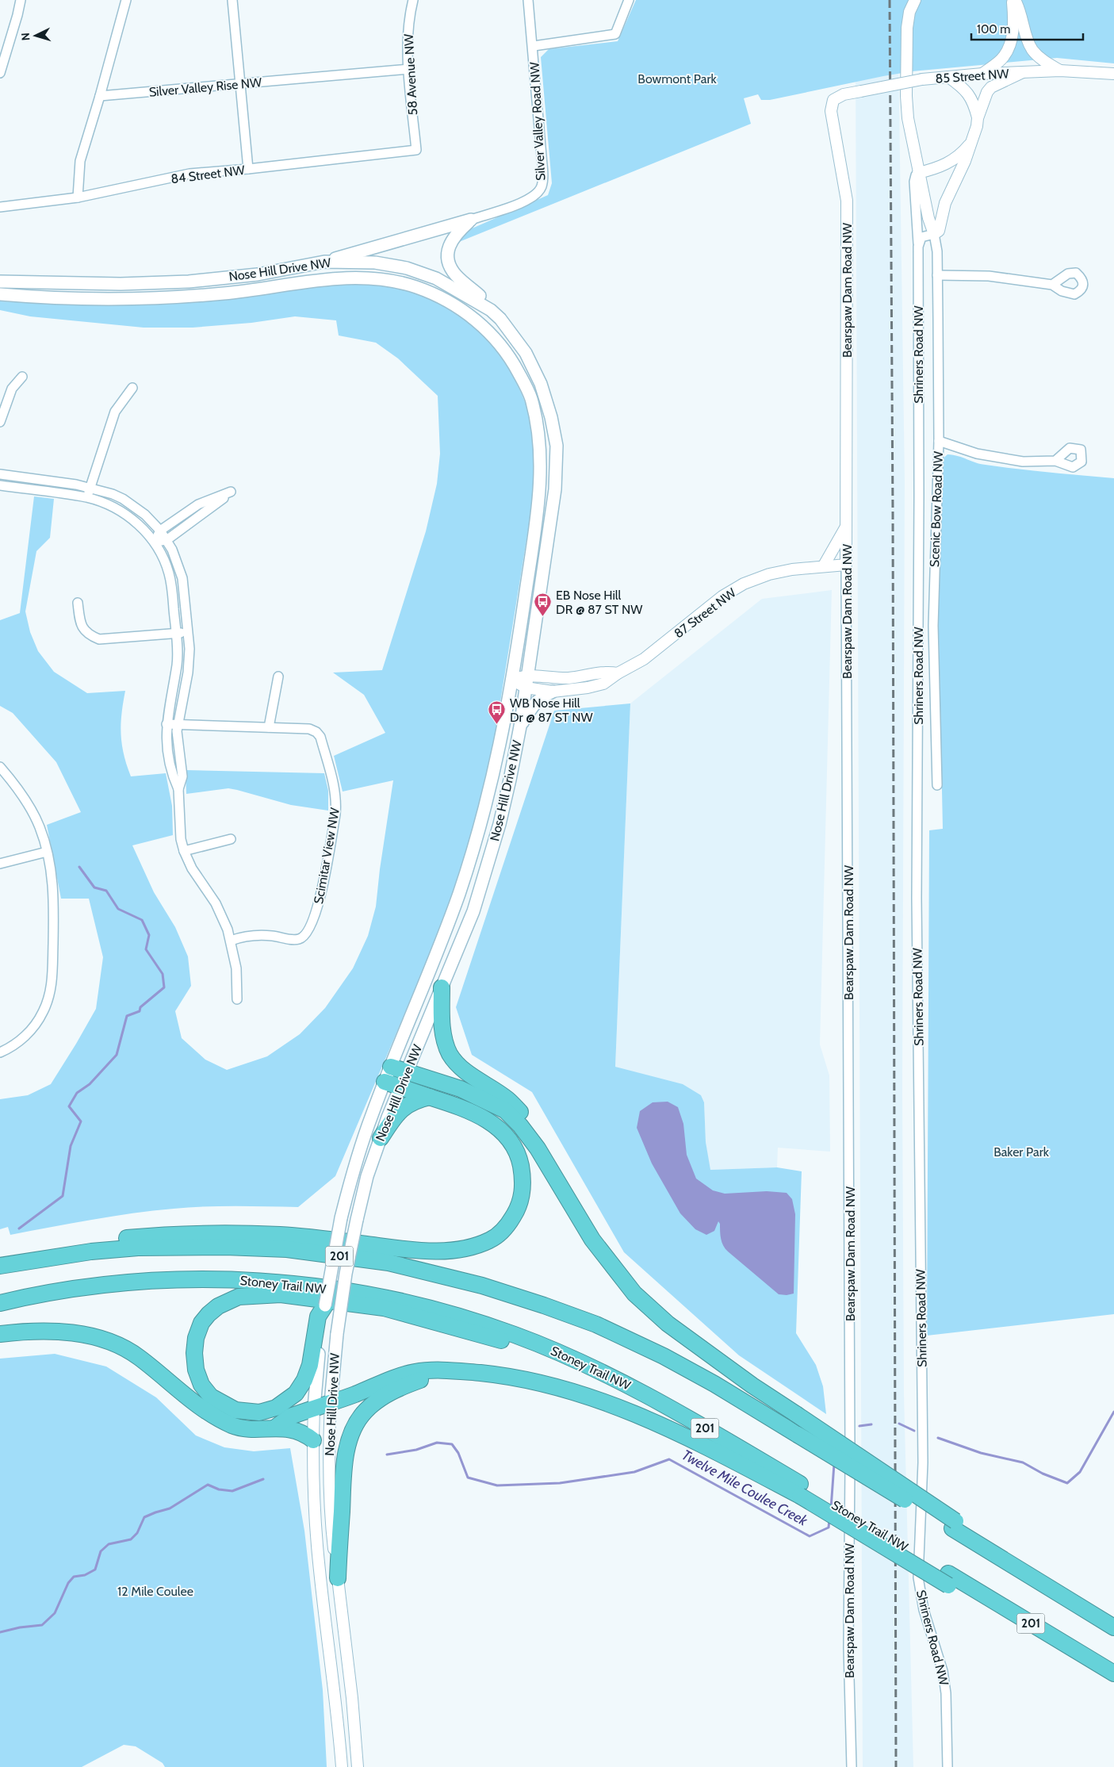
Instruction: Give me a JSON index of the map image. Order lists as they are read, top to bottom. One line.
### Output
{"streets":{"highway":["201","Stoney Trail NW"],"main road":["Nose Hill Drive NW"],"street":["58 Avenue NW","85 Street NW","Silver Valley Rise NW","Silver Valley Road NW","84 Street NW","Bearspaw Dam Road NW","Shriners Road NW","Scenic Bow Road NW","87 Street NW","Scimitar View NW"]},"crossings":[["58 Avenue NW","Silver Valley Rise NW"],["58 Avenue NW","84 Street NW"],["85 Street NW","Bearspaw Dam Road NW"],["Nose Hill Drive NW","87 Street NW"],["Bearspaw Dam Road NW","87 Street NW"]],"water":["Twelve Mile Coulee Creek"],"parks":["Bowmont Park","Baker Park","12 Mile Coulee"],"places":{"bus stop":["EB Nose Hill DR @ 87 ST NW","WB Nose Hill Dr @ 87 ST NW"]},"scale_bar":"100 m","north":"left"}
